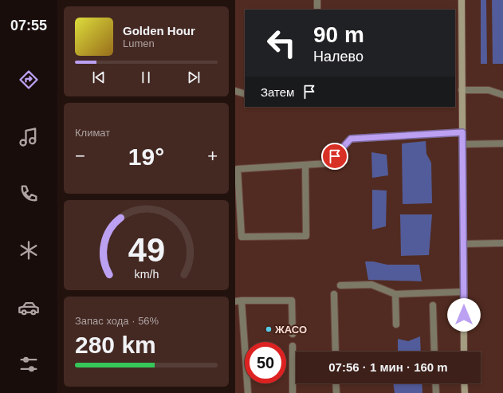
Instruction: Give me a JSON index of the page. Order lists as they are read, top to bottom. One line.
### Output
{"places":["ЖАСО"],"page":{"tabs":"07:55","turn":["90 m","Налево"],"song":["Golden Hour","Lumen"],"then":"Затем","tile":["Климат",["Запас хода · 56%","280 km"]],"heat":["−","19°","+"],"limit":"50","trip":"07:56 · 1 мин · 160 m","gauge":["49","km/h"]}}
